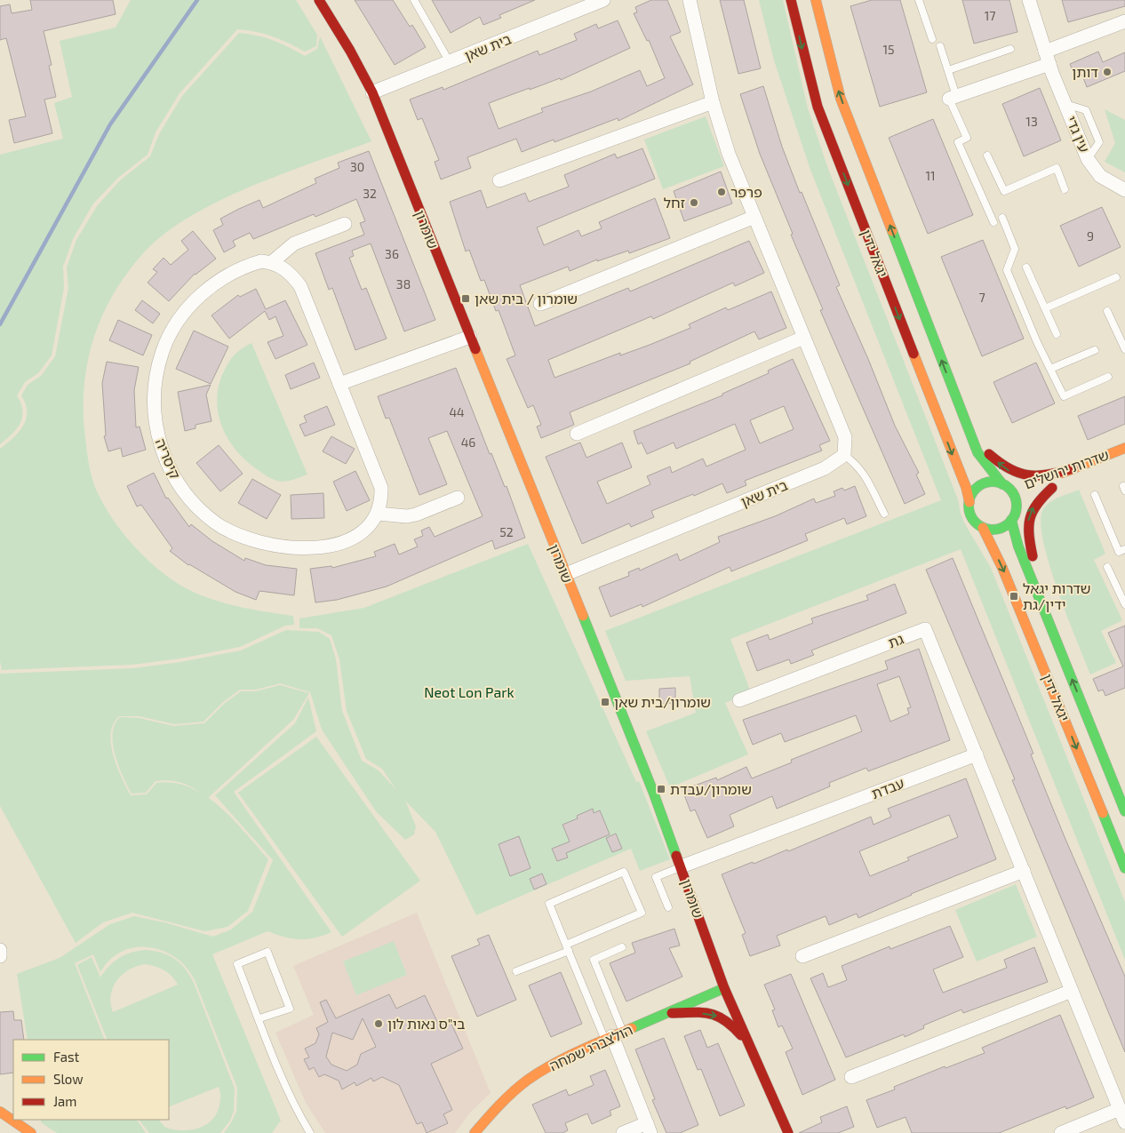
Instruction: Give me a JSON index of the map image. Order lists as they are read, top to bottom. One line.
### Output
{"streets":{"main road":["שומרון","יגאל ידין","שדרות ירושלים","הולצברג שמחה"],"street":["בית שאן","עין גדי","קיסריה","גת","עבדת"]},"crossings":[["בית שאן","שומרון"],["שומרון","עבדת"],["שומרון","הולצברג שמחה"],["יגאל ידין","שדרות ירושלים"],["גת","עבדת"]],"parks":["Neot Lon Park"],"places":{"other":["דותן","פרפר","זחל","בי\"ס נאות לון"],"transit":["שומרון / בית שאן","שדרות יגאל ידין/גת","שומרון/בית שאן","שומרון/עבדת"]},"house_numbers":["17","15","13","30","11","32","9","36","38","7","44","46","52"],"legend":["Fast","Slow","Jam"]}
